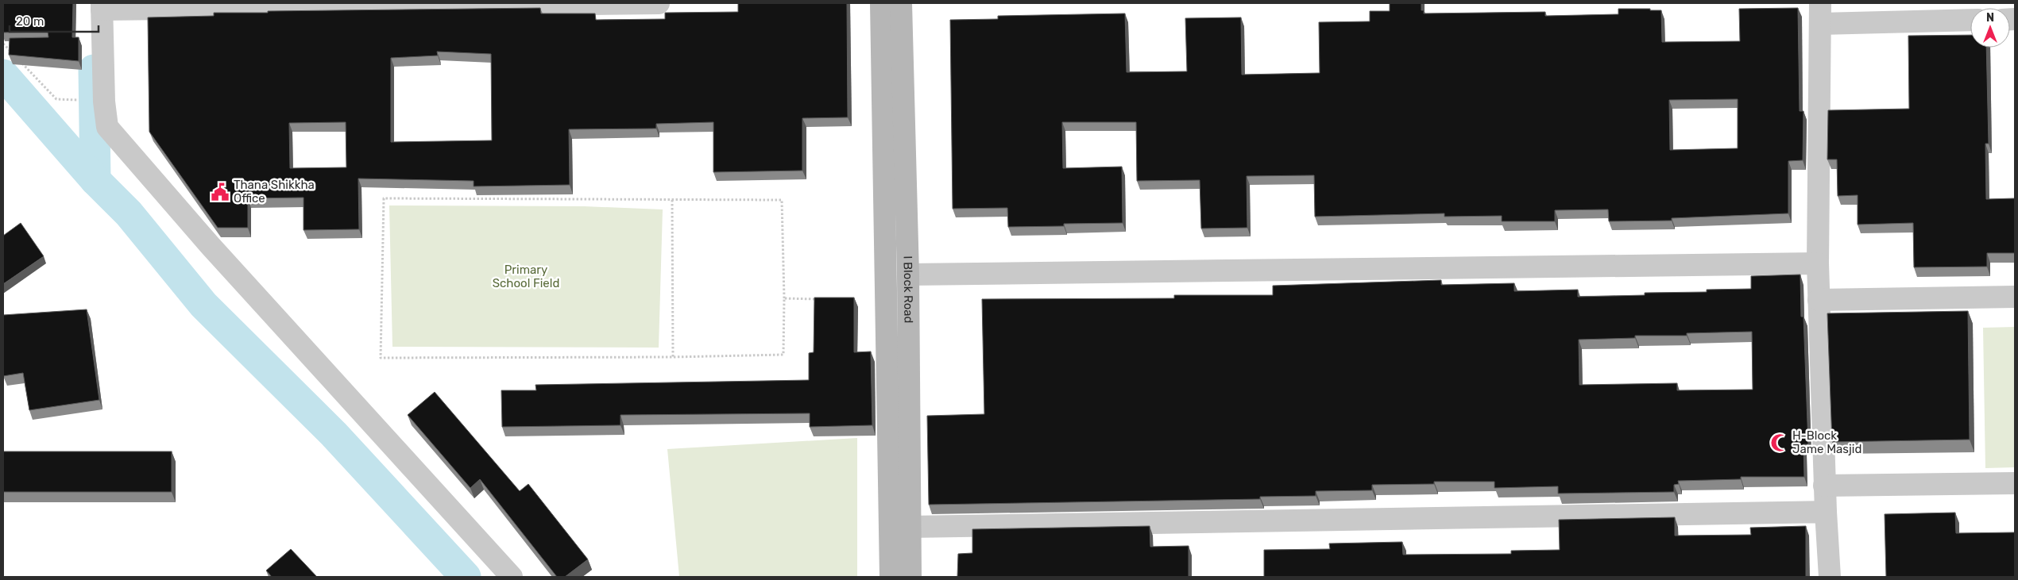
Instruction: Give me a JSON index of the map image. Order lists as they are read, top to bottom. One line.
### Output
{"streets":{"street":["I Block Road"]},"parks":["Primary School Field"],"places":{"public building":["Thana Shikkha Office"],"mosque":["H-Block Jame Masjid"]},"scale_bar":"20 m","north":"top"}
